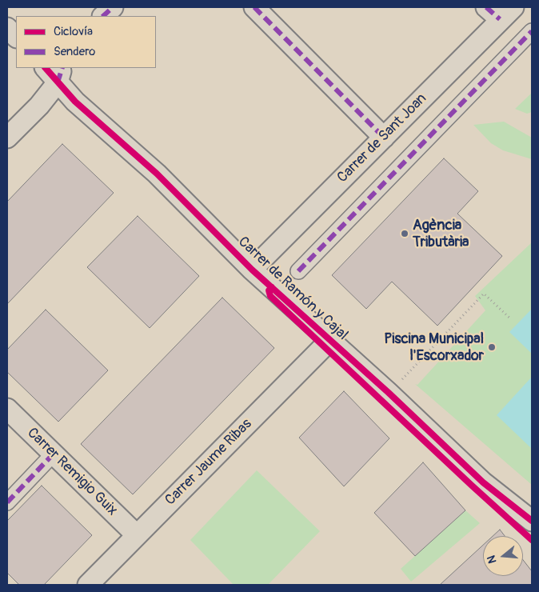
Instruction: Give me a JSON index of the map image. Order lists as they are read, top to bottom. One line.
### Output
{"streets":{"street":["Carrer de Sant Joan","Carrer de Ramón y Cajal","Carrer Jaume Ribas","Carrer Remigio Guix"]},"crossings":[["Carrer de Sant Joan","Carrer de Ramón y Cajal"],["Carrer de Ramón y Cajal","Carrer Jaume Ribas"],["Carrer Jaume Ribas","Carrer Remigio Guix"]],"places":["Agència Tributària","Piscina Municipal l'Escorxador"],"legend":["Ciclovía","Sendero"],"north":"left"}
